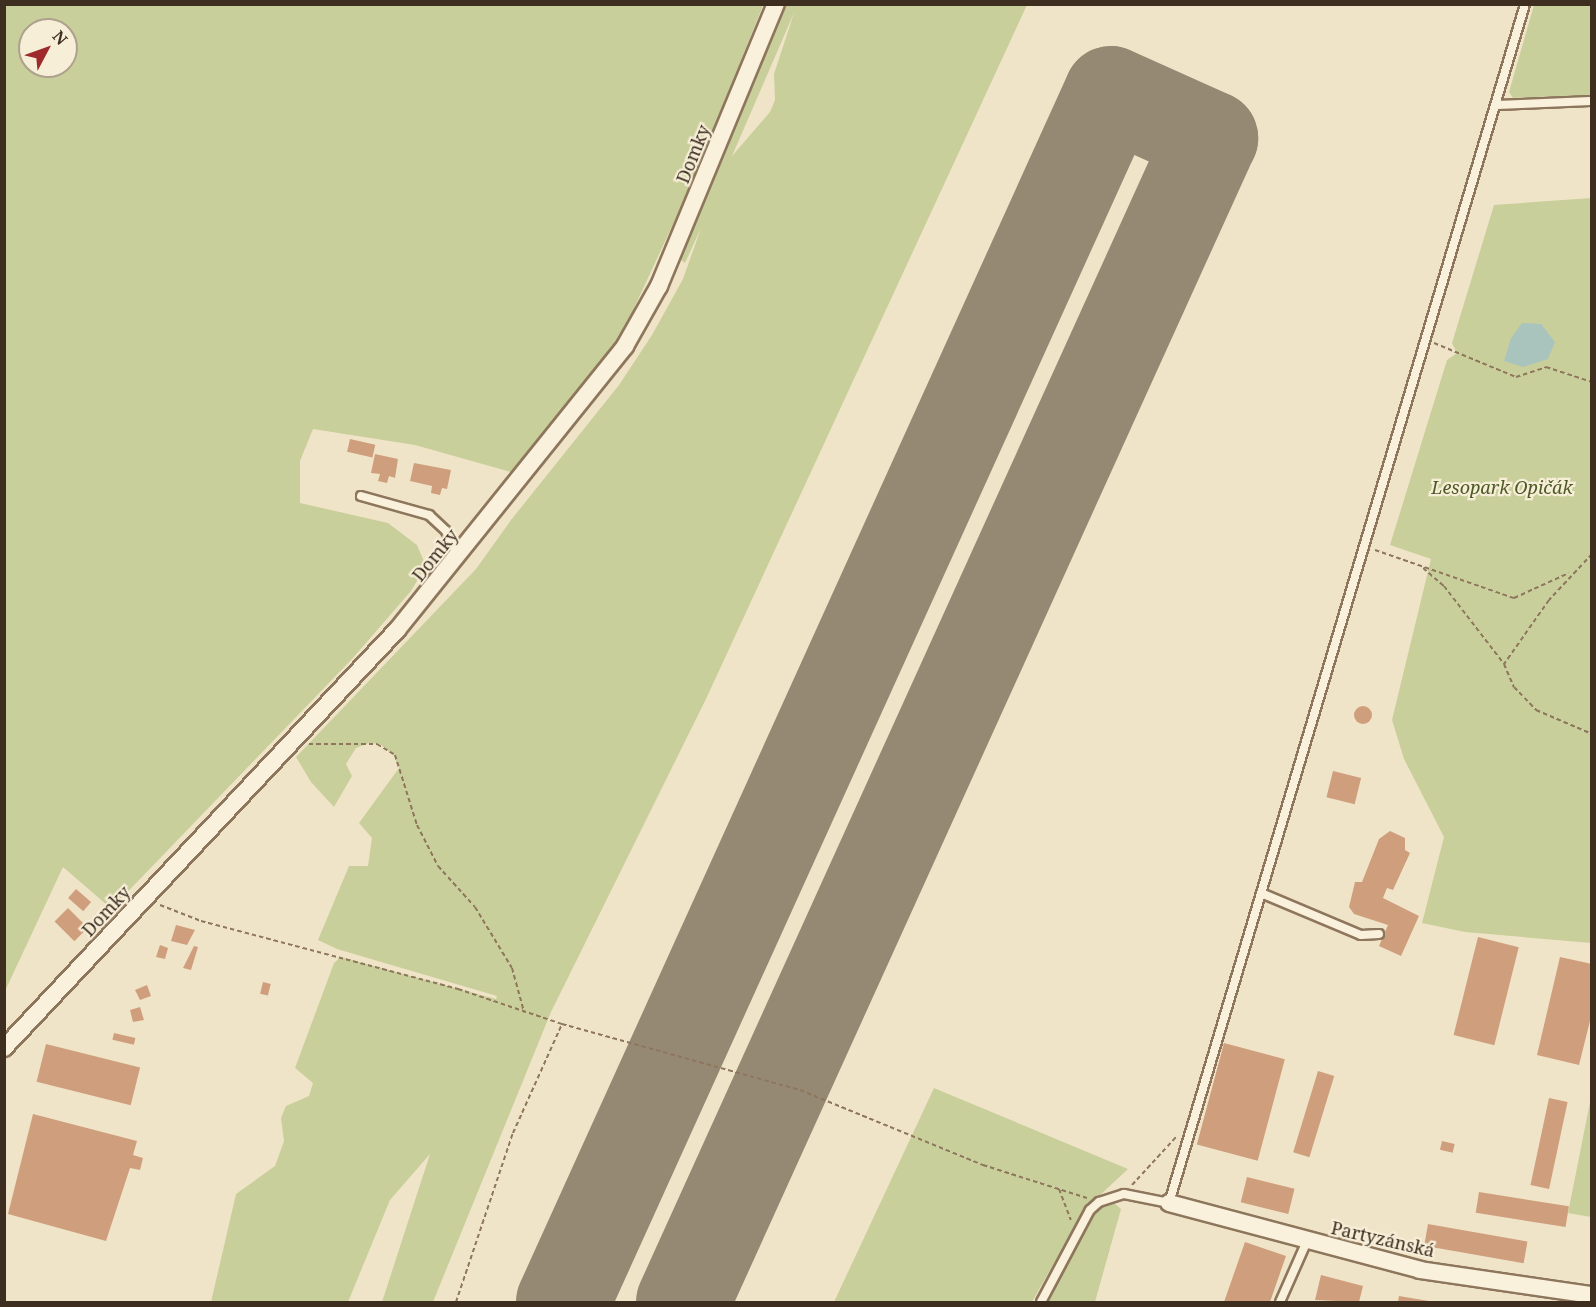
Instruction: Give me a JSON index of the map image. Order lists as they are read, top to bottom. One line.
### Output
{"streets":{"street":["Domky","Partyzánská"]},"parks":["Lesopark Opičák"],"north":"top right"}
